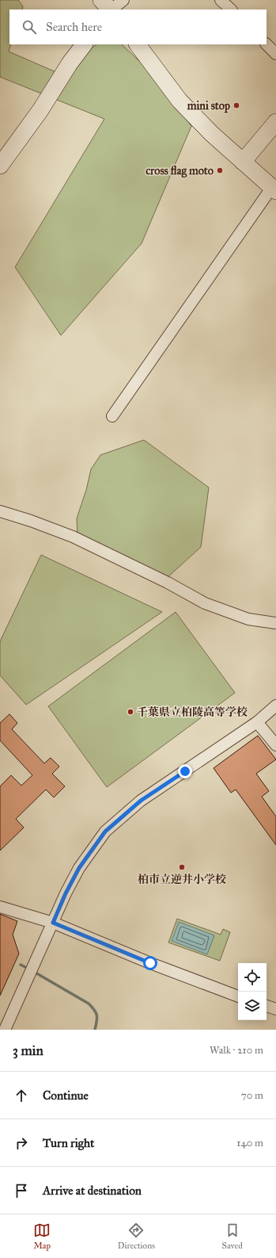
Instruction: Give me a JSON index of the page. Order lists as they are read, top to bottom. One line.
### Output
{"places":["mini stop","cross flag moto","千葉県立柏陵高等学校","柏市立逆井小学校"],"page":{"search":"Search here","heading":["3 min","Walk · 210 m"],"list":[["Continue","70 m"],["Turn right","140 m"],"Arrive at destination"],"nav":["Map","Directions","Saved"]}}
